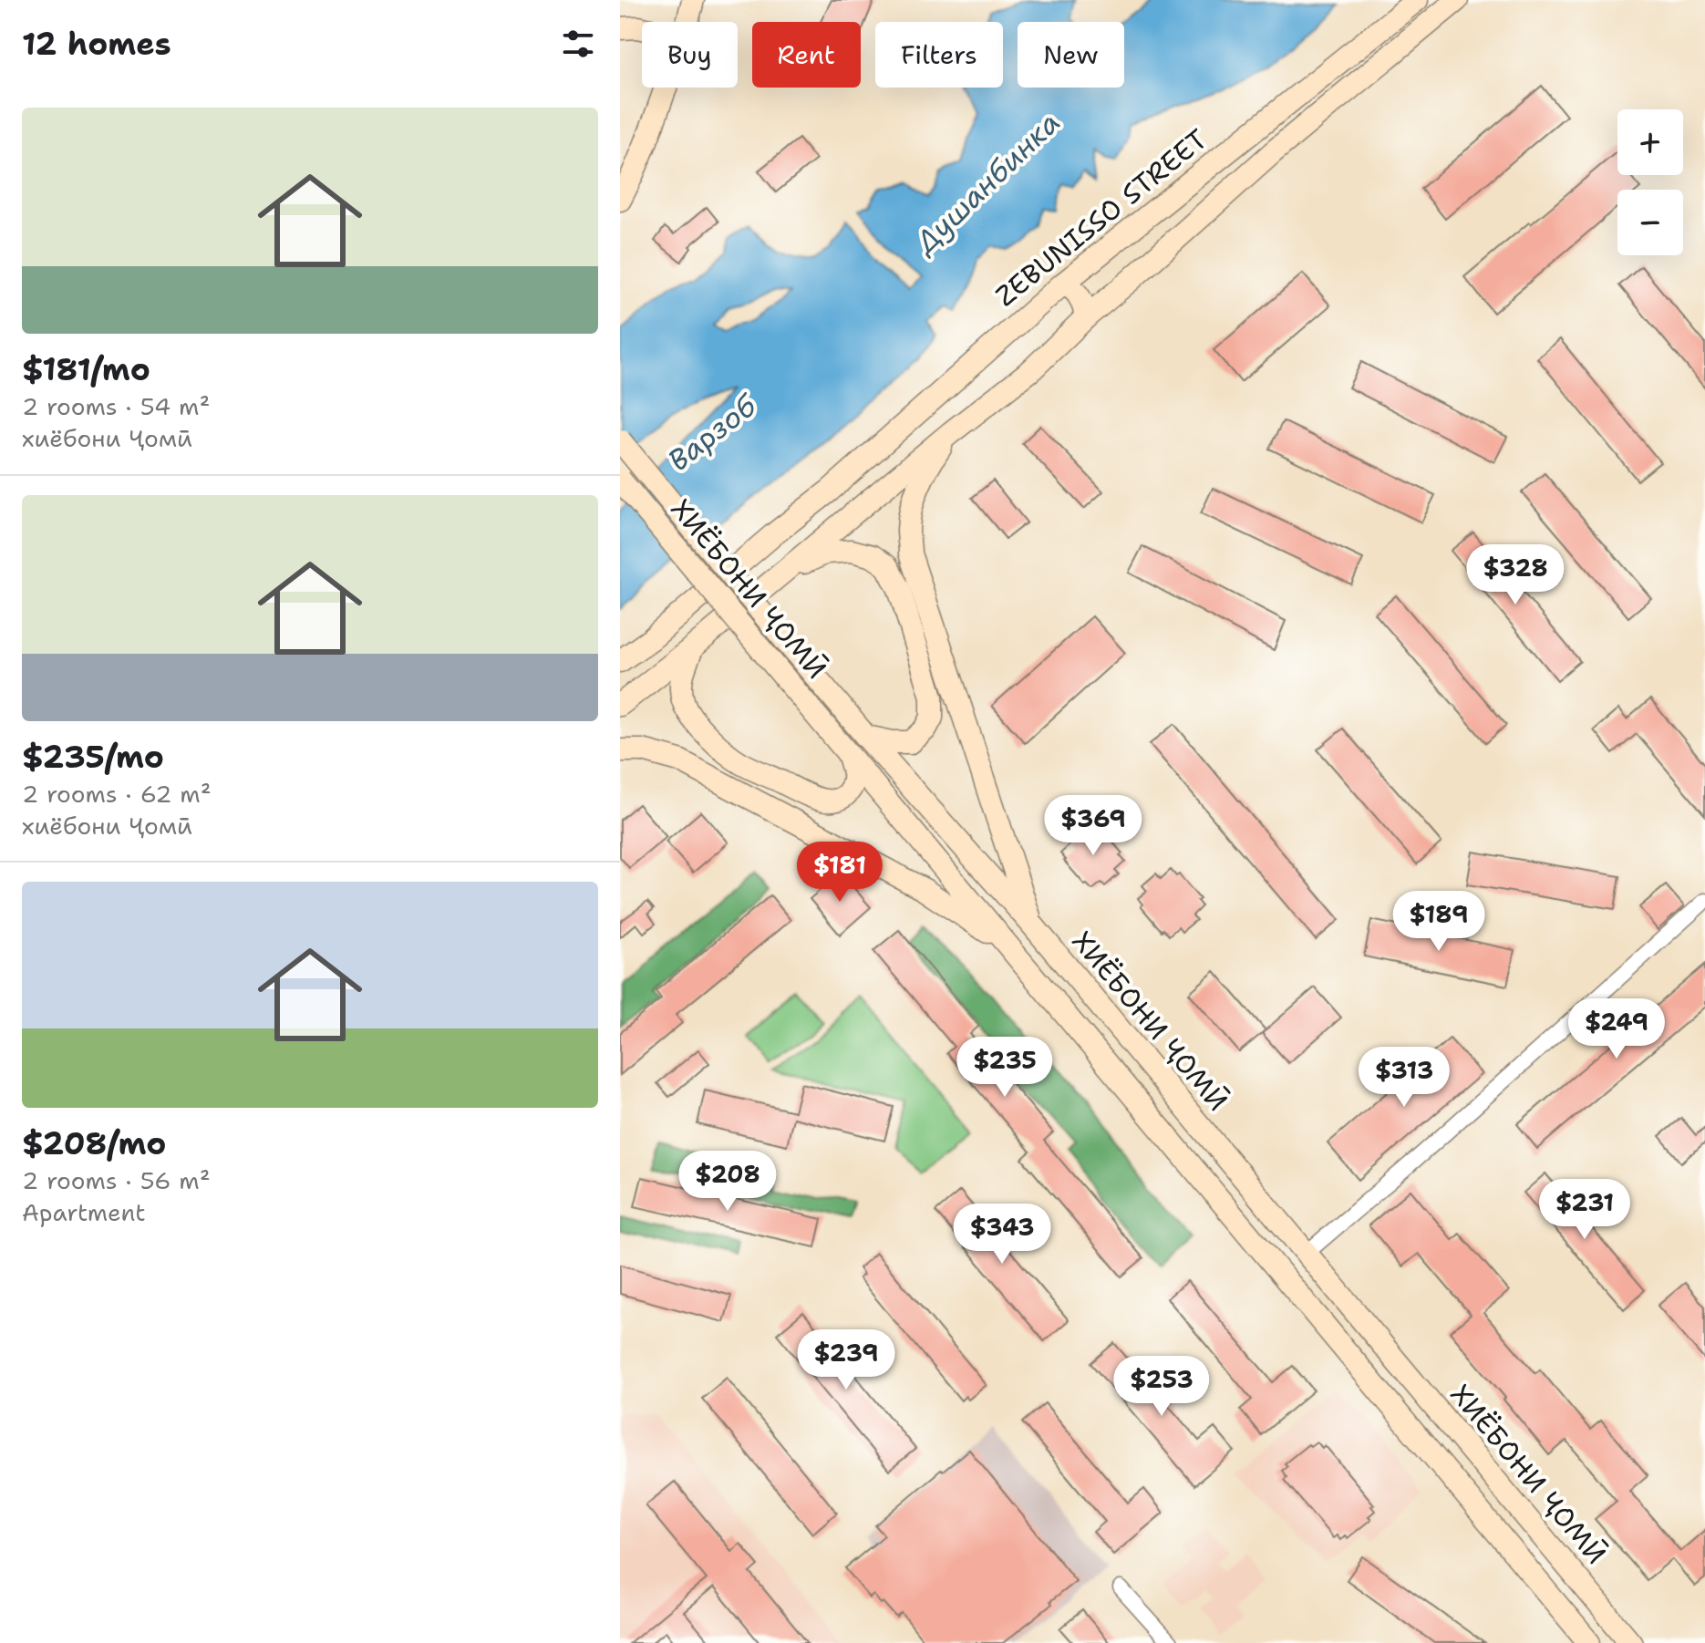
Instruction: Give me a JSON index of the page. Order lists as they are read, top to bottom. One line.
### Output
{"streets":{"main road":["ZEBUNISSO STREET","ХИЁБОНИ ҶОМӢ"]},"water":["Душанбинка","Варзоб"],"page":{"heading":"12 homes","chip":["Buy","Rent","Filters","New"],"list":[{"name":"$181/mo","note":"2 rooms · 54 m² · хиёбони Ҷомӣ"},{"name":"$235/mo","note":"2 rooms · 62 m² · хиёбони Ҷомӣ"},{"name":"$208/mo","note":"2 rooms · 56 m² · Apartment"}],"map_buttons":["+","−"],"price":["$328","$369","$181","$189","$249","$235","$313","$208","$231","$343","$239","$253"]}}
